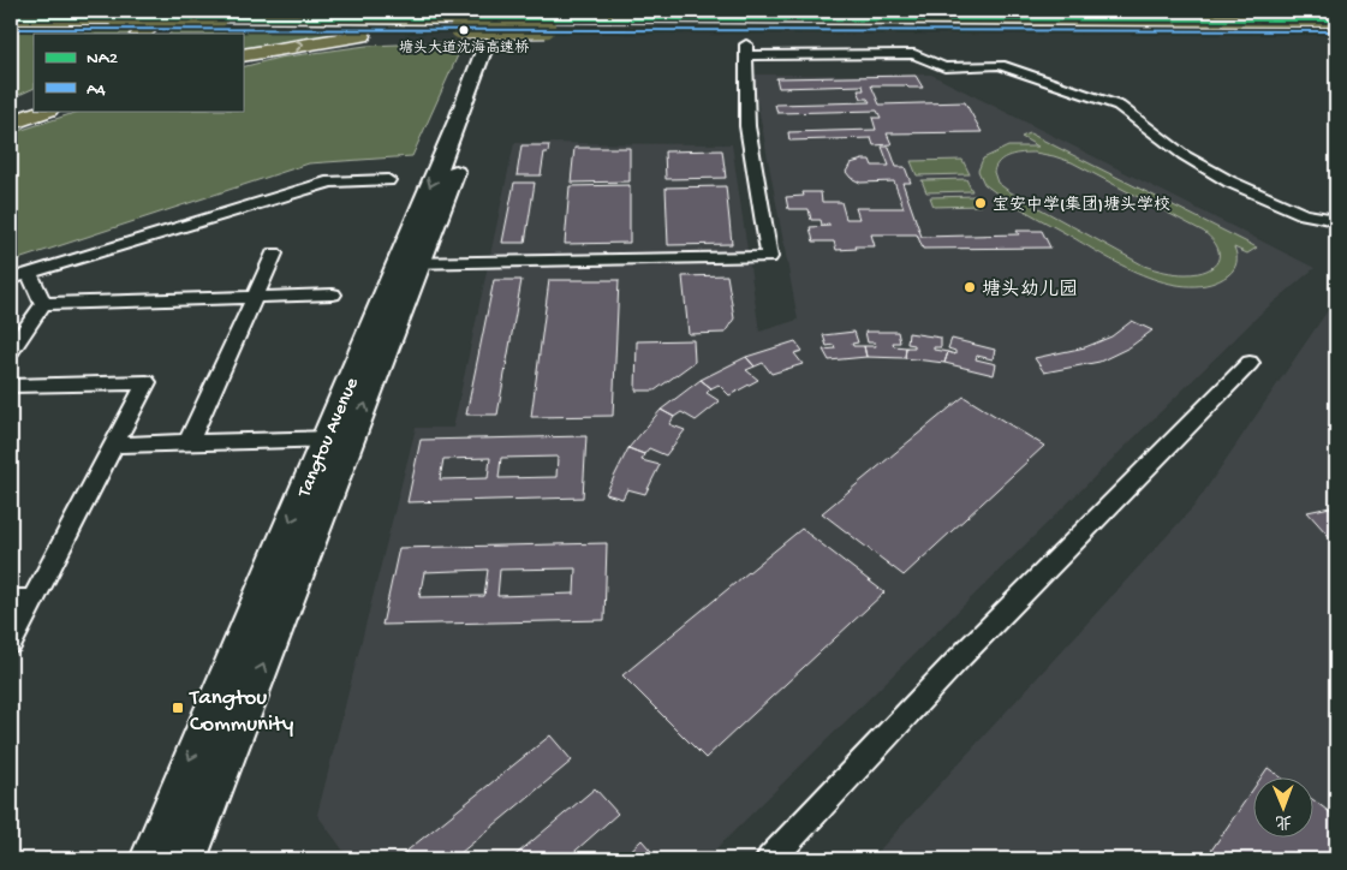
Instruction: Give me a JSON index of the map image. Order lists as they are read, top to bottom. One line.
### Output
{"streets":{"main road":["Tangtou Avenue"]},"places":{"other":["塘头大道沈海高速桥","宝安中学(集团)塘头学校","塘头幼儿园"],"transit":["Tangtou Community"]},"lines":["transit line NA2","transit line A4"],"legend":["NA2","A4"],"north":"bottom"}
